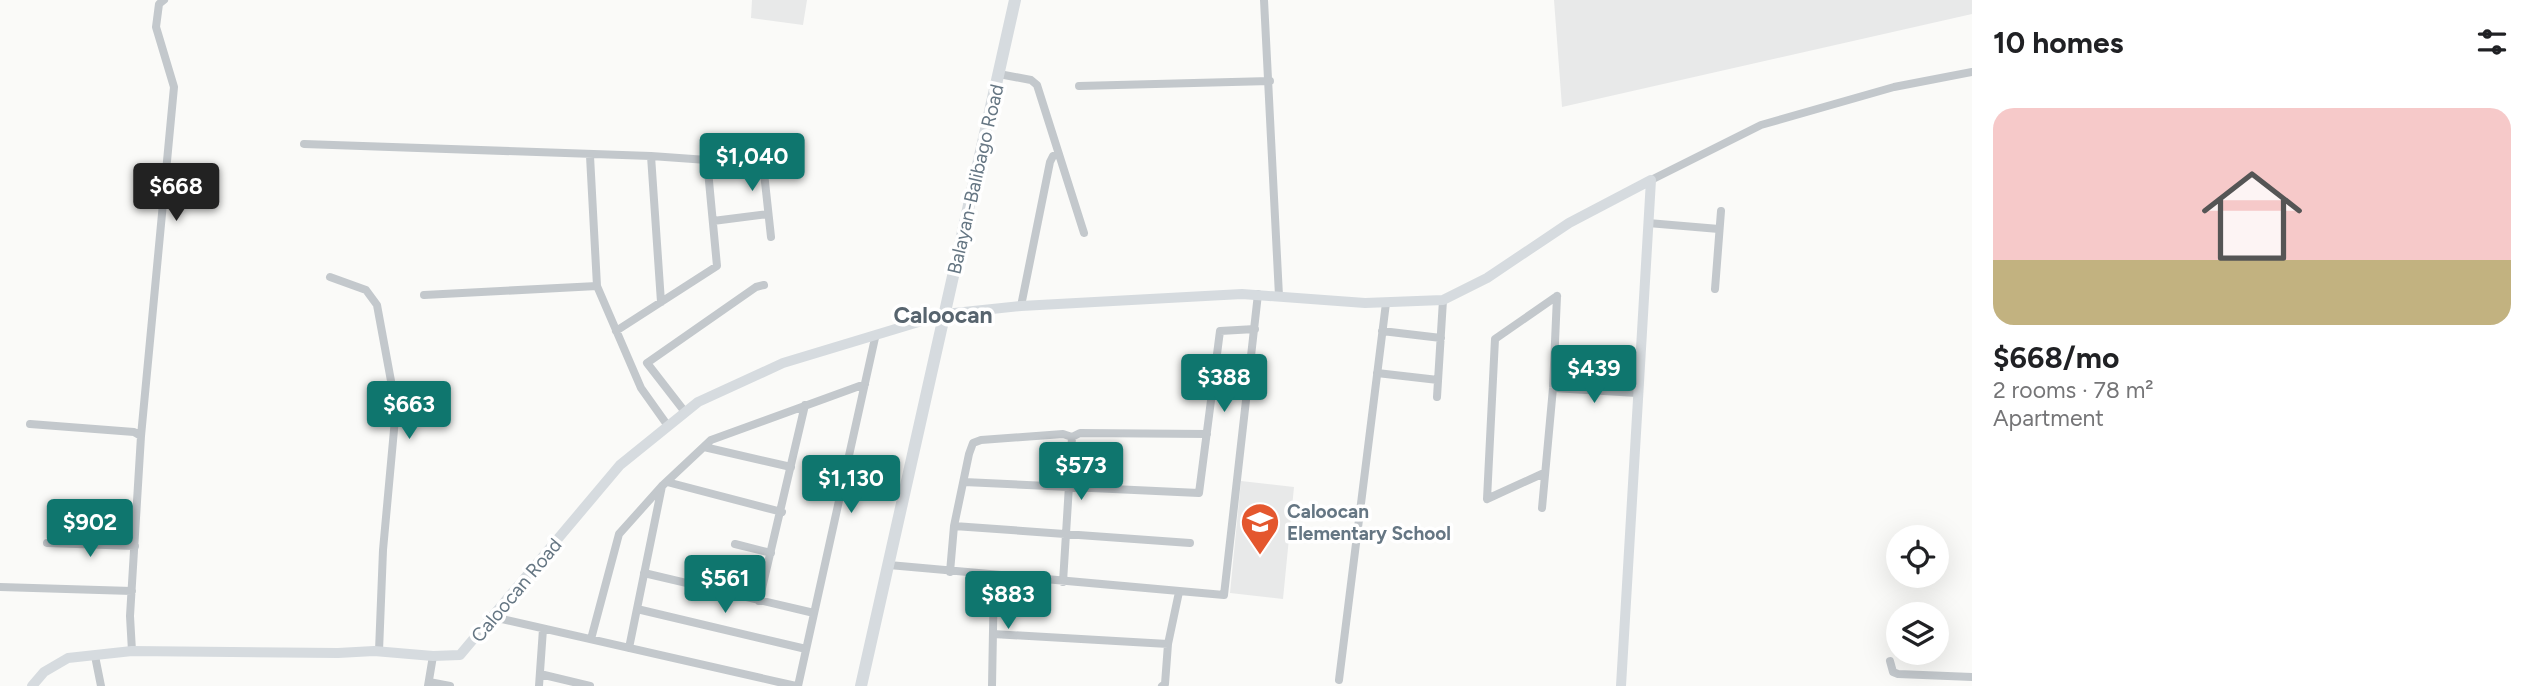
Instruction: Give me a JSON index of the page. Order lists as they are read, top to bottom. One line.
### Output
{"streets":{"main road":["Balayan-Balibago Road"],"street":["Caloocan Road"]},"crossings":[["Balayan-Balibago Road","Caloocan Road"]],"districts":["Caloocan"],"places":{"school or university":["Caloocan Elementary School"]},"page":{"heading":"10 homes","list":[{"name":"$668/mo","note":"2 rooms · 78 m² · Apartment"}],"price":["$1,040","$668","$439","$388","$663","$573","$1,130","$902","$561","$883"]}}
